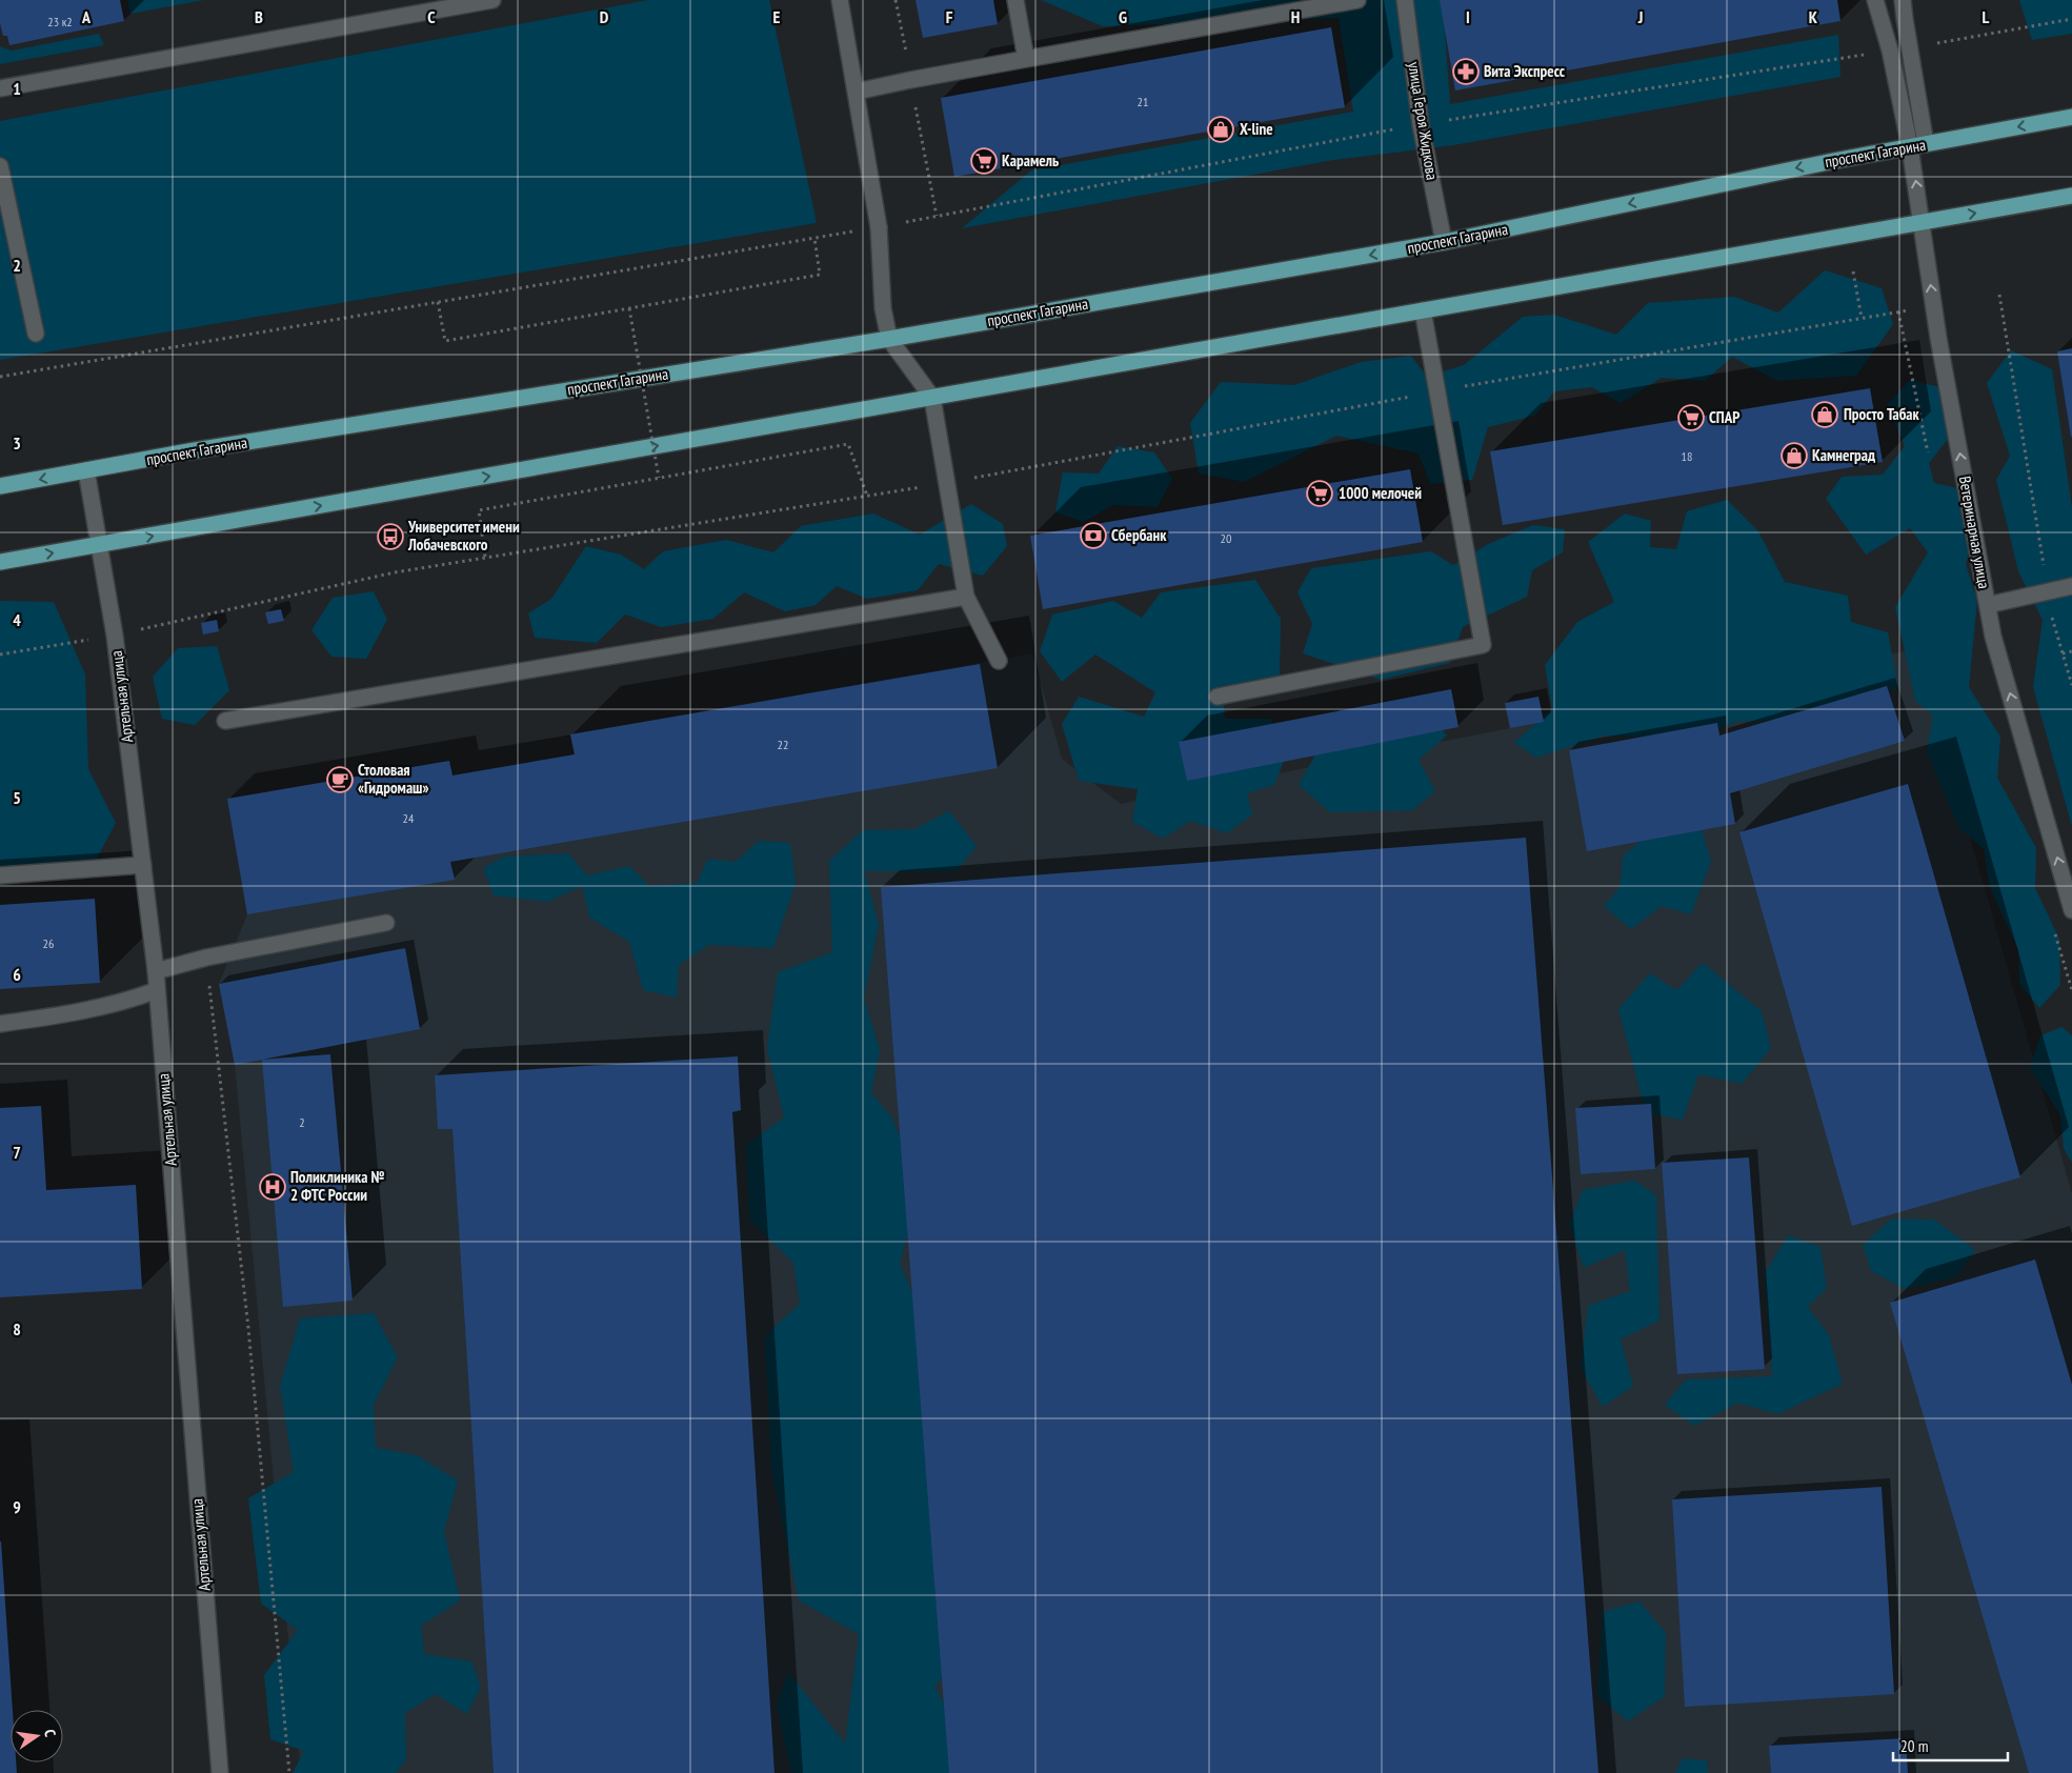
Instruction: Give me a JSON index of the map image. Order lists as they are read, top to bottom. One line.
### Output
{"streets":{"main road":["проспект Гагарина"],"street":["улица Героя Жидкова","Ветеринарная улица","Артельная улица"]},"crossings":[["улица Героя Жидкова","проспект Гагарина"],["проспект Гагарина","Ветеринарная улица"],["проспект Гагарина","Артельная улица"]],"one_way":["Ветеринарная улица"],"places":{"pharmacy":["Вита Экспресс"],"shop":["X-line","Просто Табак","Камнеград"],"supermarket":["Карамель","СПАР","1000 мелочей"],"bank":["Сбербанк"],"bus stop":["Университет имени Лобачевского"],"cafe":["Столовая «Гидромаш»"],"hospital":["Поликлиника № 2 ФТС России"]},"house_numbers":["23 к2","21","18","20","22","24","26","2"],"scale_bar":"20 m","north":"right","grid":{"columns":["A","B","C","D","E","F","G","H","I","J","K","L"],"rows":["1","2","3","4","5","6","7","8","9"]}}
